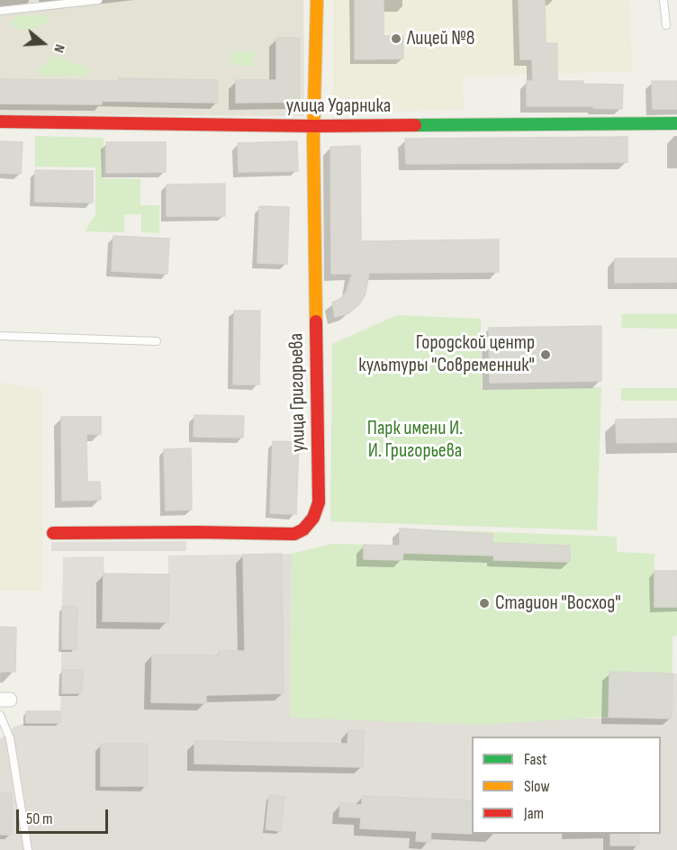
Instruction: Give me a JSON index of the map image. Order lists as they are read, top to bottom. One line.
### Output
{"streets":{"street":["улица Ударника","улица Григорьева"]},"crossings":[["улица Ударника","улица Григорьева"]],"parks":["Парк имени И. И. Григорьева"],"places":["Лицей №8","Городской центр культуры \"Современник\"","Стадион \"Восход\""],"legend":["Fast","Slow","Jam"],"scale_bar":"50 m","north":"right"}
